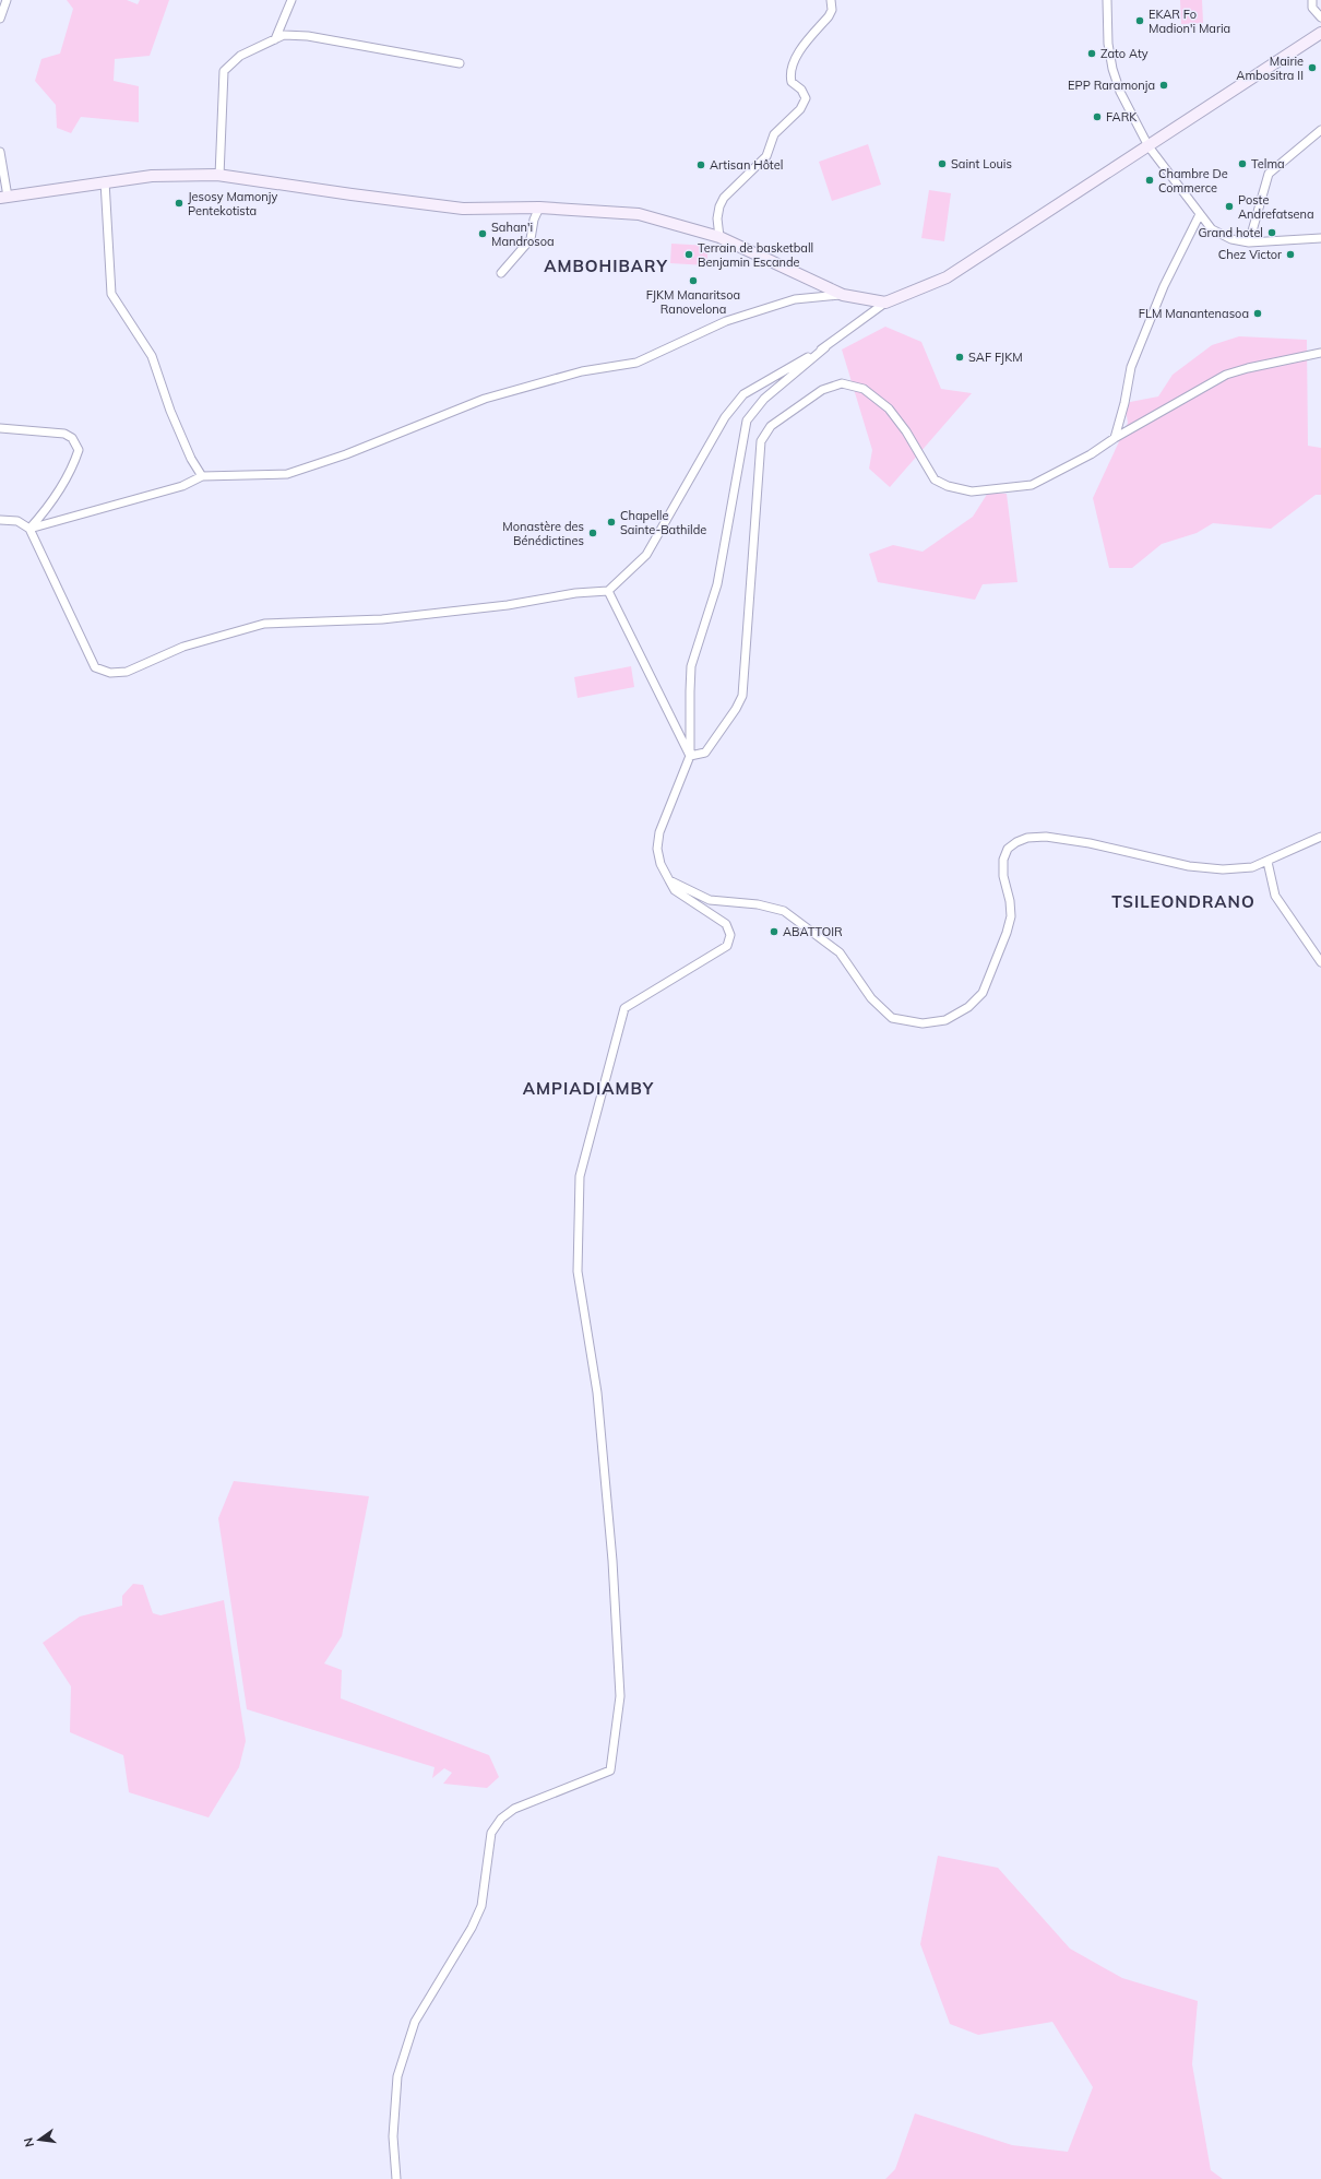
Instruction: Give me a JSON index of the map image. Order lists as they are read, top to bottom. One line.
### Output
{"districts":["AMBOHIBARY","TSILEONDRANO","AMPIADIAMBY"],"places":["EKAR Fo Madion'i Maria","Zato Aty","Mairie Ambositra II","EPP Raramonja","FARK","Saint Louis","Telma","Artisan Hôtel","Chambre De Commerce","Jesosy Mamonjy Pentekotista","Poste Andrefatsena","Grand hotel","Sahan'i Mandrosoa","Terrain de basketball Benjamin Escande","Chez Victor","FJKM Manaritsoa Ranovelona","FLM Manantenasoa","SAF FJKM","Chapelle Sainte-Bathilde","Monastère des Bénédictines","ABATTOIR"],"north":"left"}
